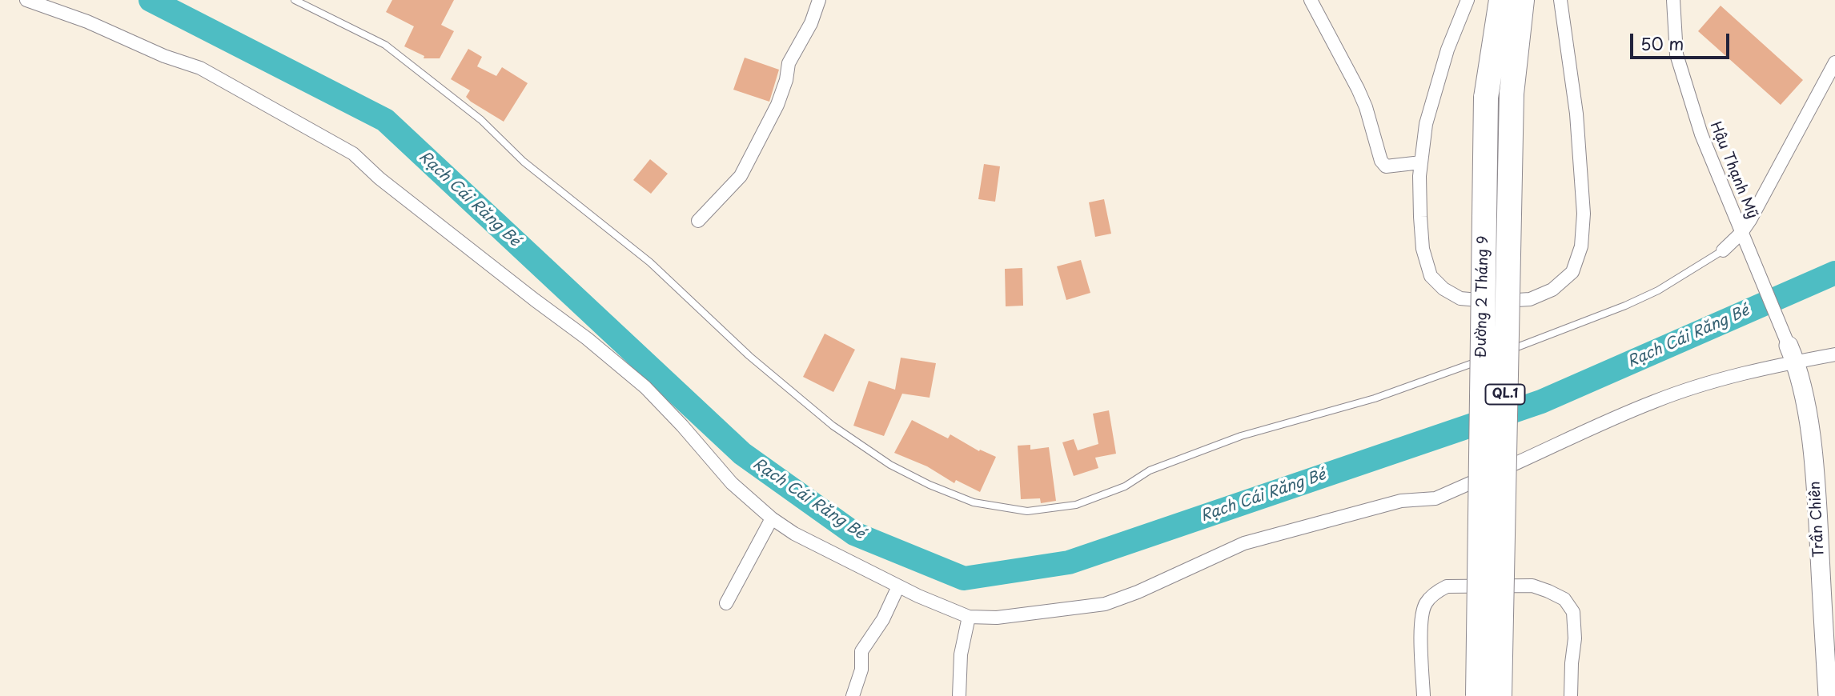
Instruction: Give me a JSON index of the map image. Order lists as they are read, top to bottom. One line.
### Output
{"streets":{"highway":["Đường 2 Tháng 9","QL.1"],"street":["Hậu Thạnh Mỹ","Trần Chiên"]},"crossings":[["Hậu Thạnh Mỹ","Trần Chiên"]],"water":["Rạch Cái Răng Bé"],"scale_bar":"50 m"}
